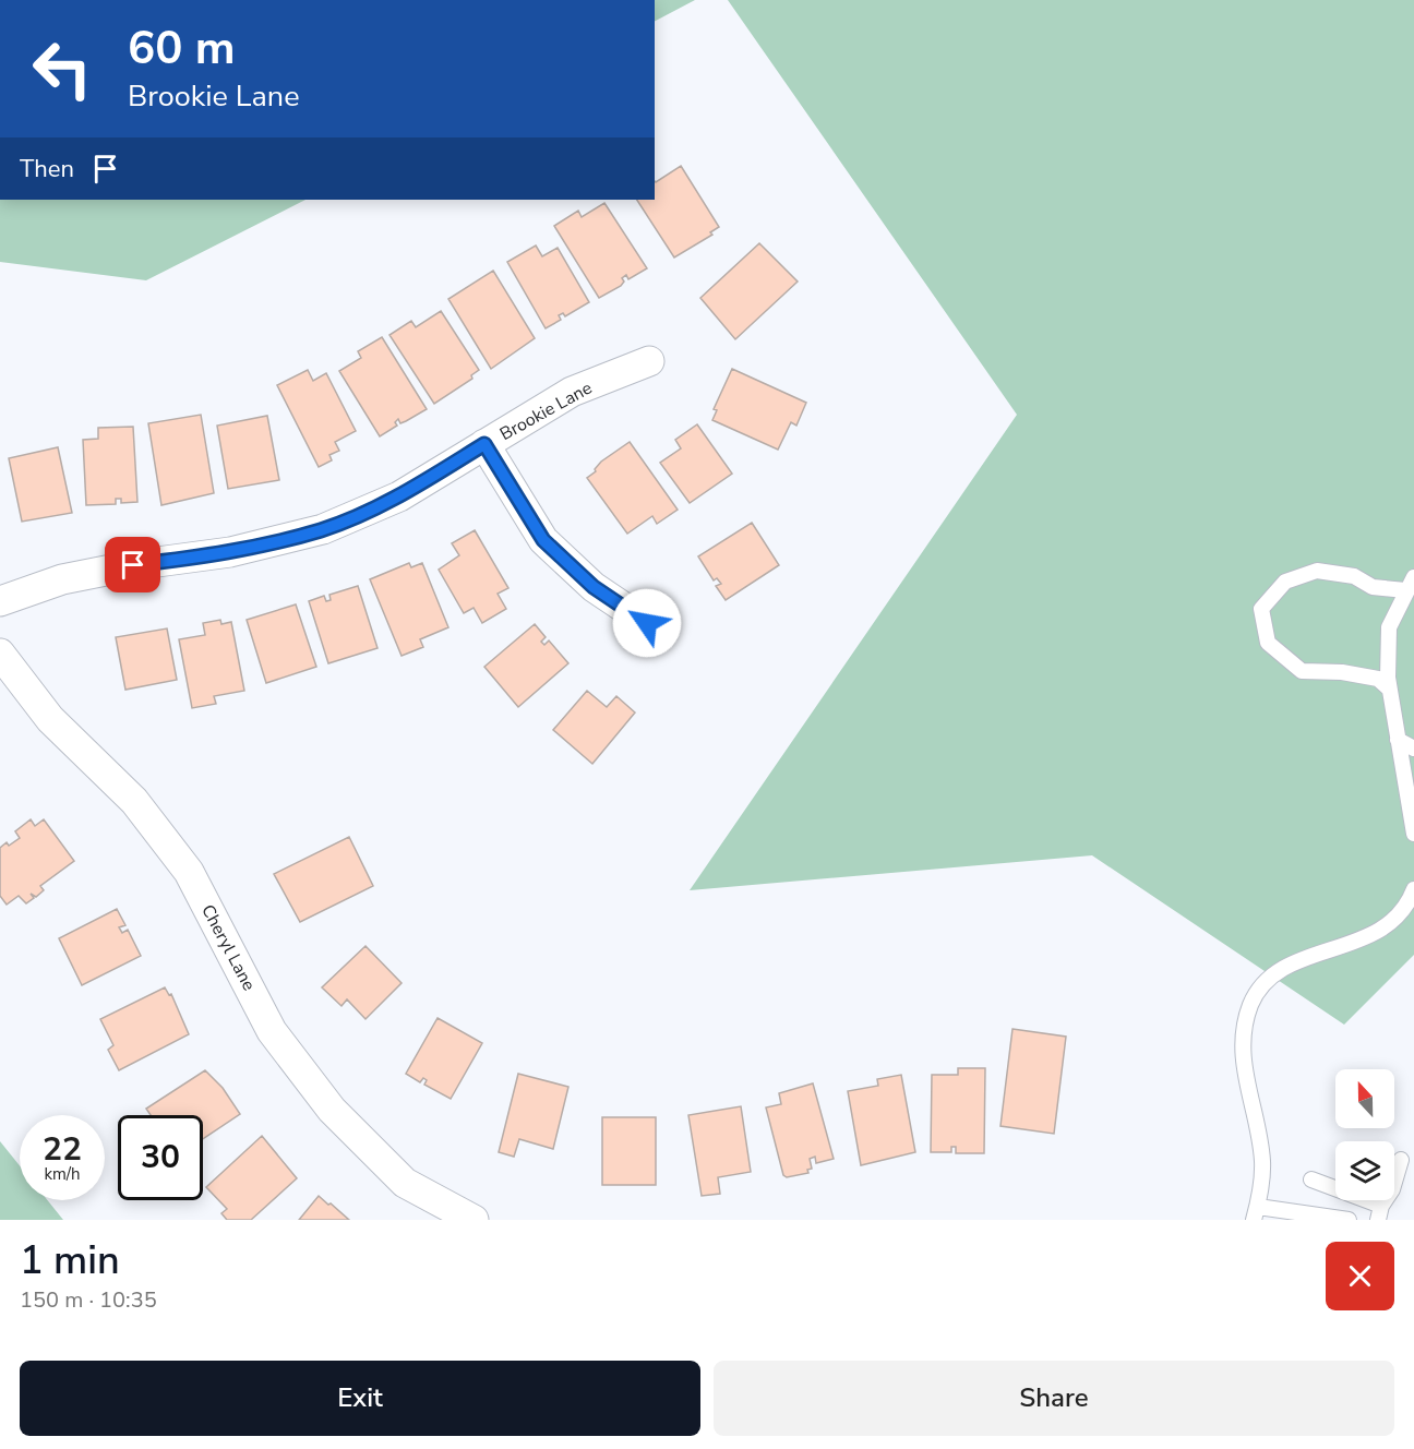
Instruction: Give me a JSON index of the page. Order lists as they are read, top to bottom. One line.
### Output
{"streets":{"street":["Brookie Lane","Cheryl Lane"]},"north":"top","page":{"turn":["60 m","Brookie Lane"],"then":"Then","speed":"22 km/h","limit":"30","heading":["1 min","150 m · 10:35"],"buttons":["Exit","Share"]}}
